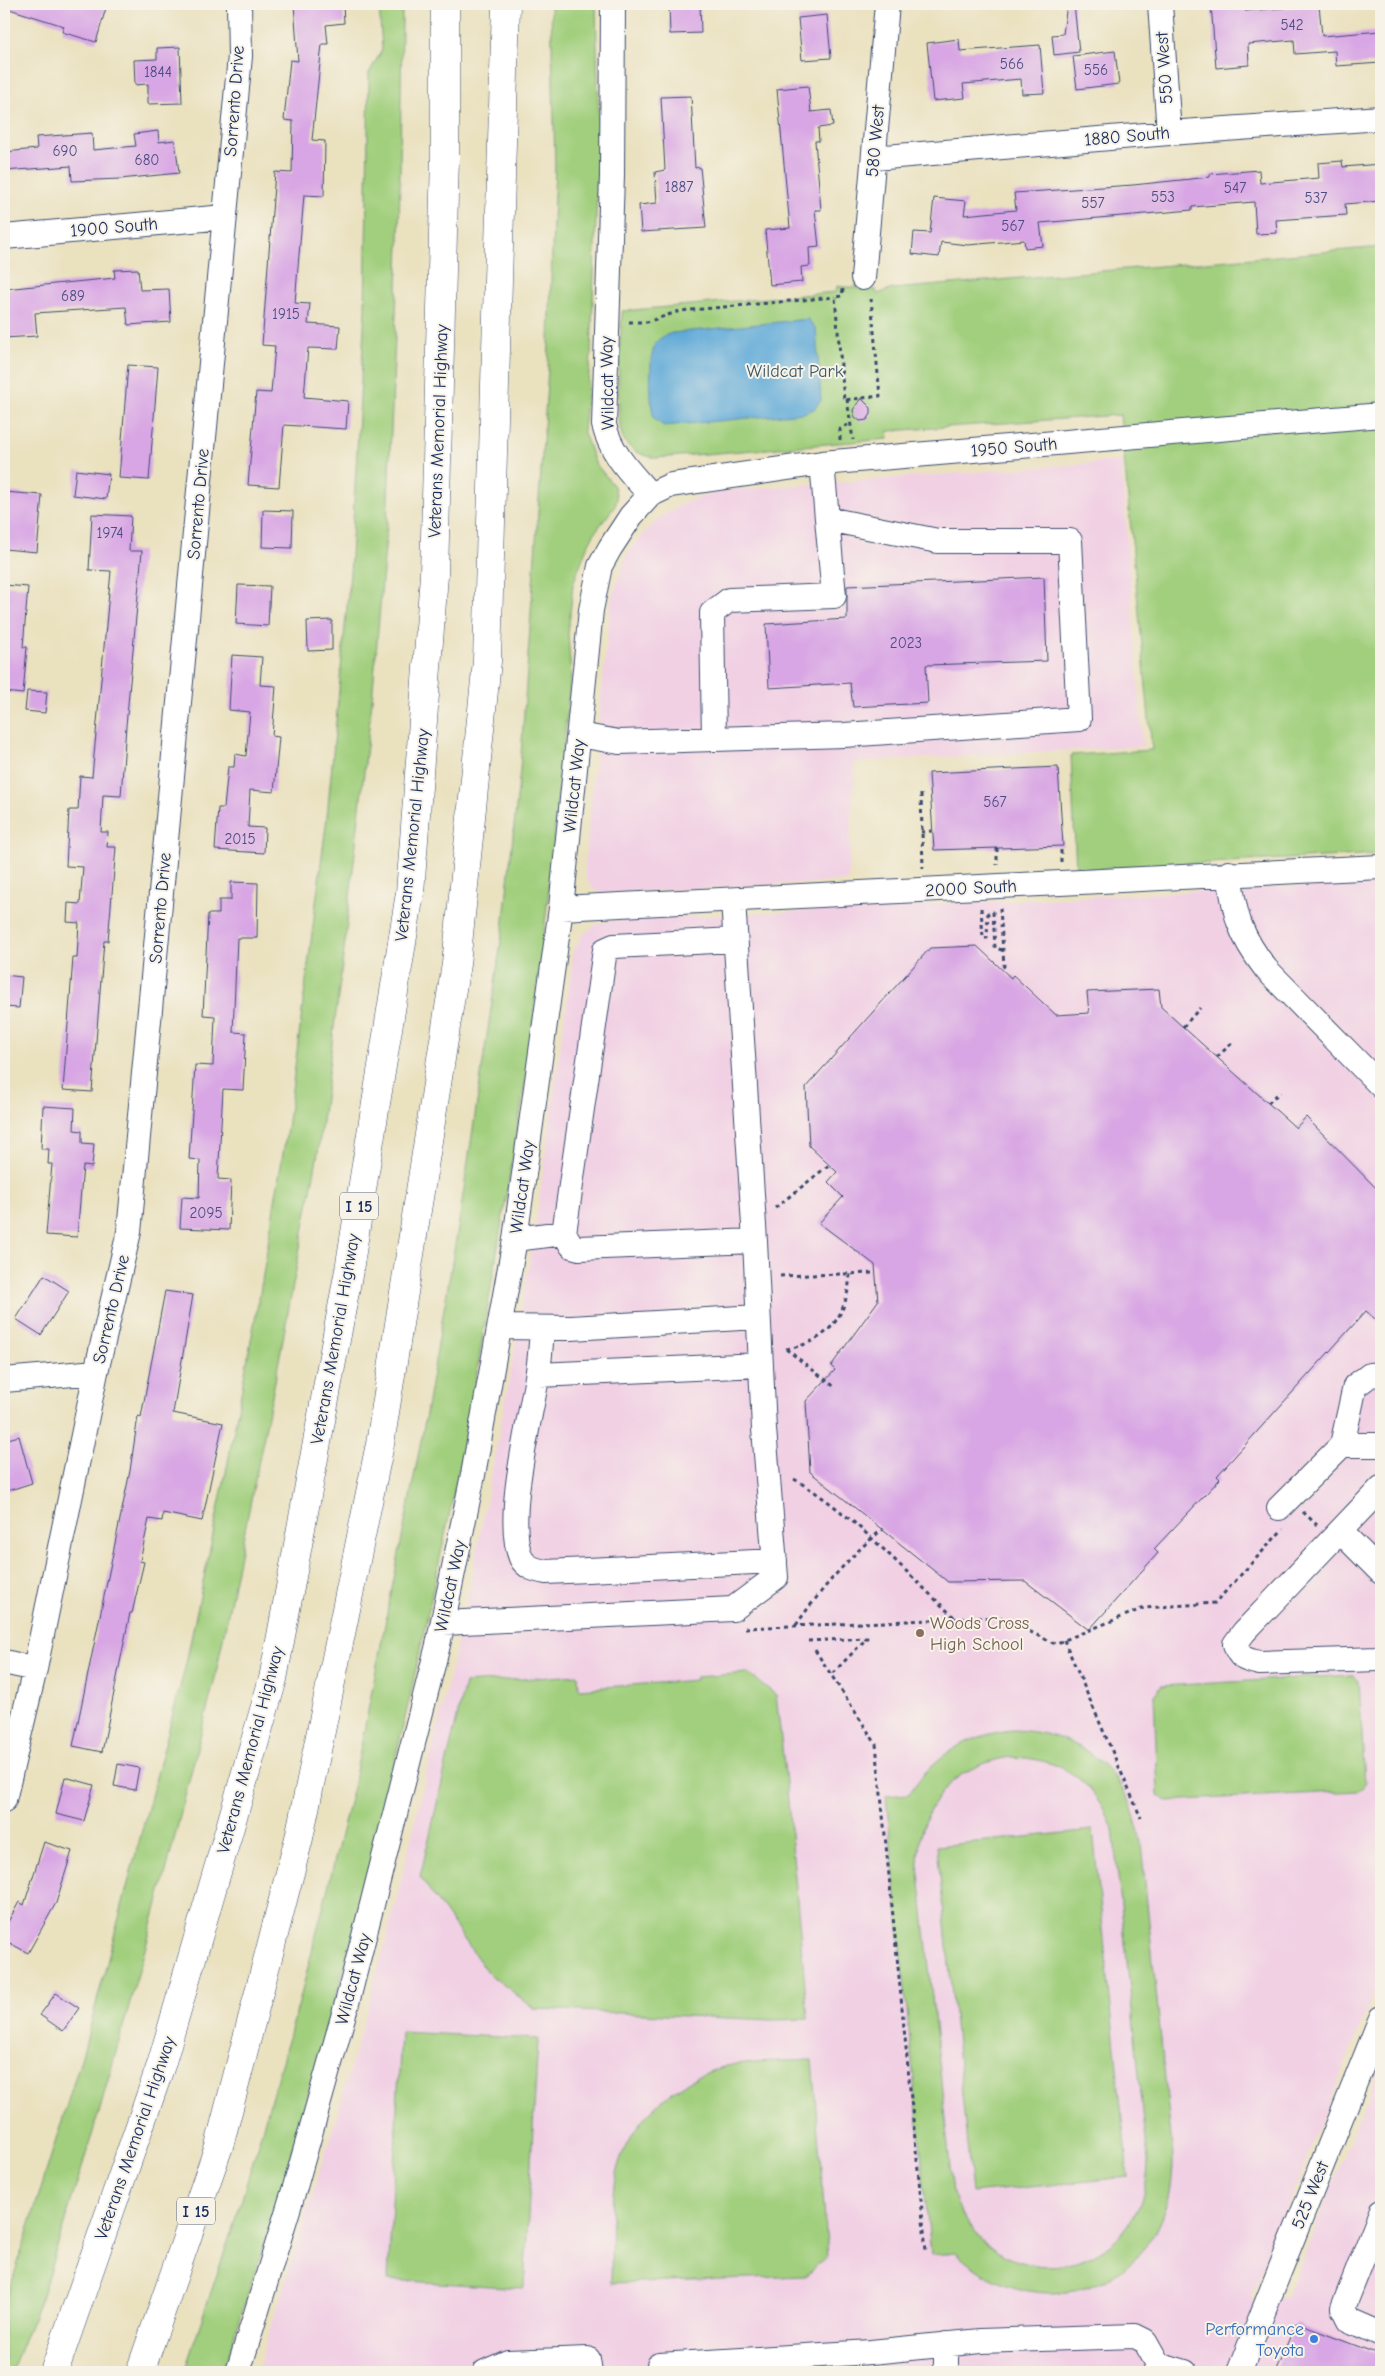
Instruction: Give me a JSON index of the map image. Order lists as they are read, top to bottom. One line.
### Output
{"streets":{"highway":["Veterans Memorial Highway","I 15"],"street":["550 West","Sorrento Drive","1880 South","580 West","1900 South","Wildcat Way","1950 South","2000 South","525 West"]},"crossings":[["550 West","1880 South"],["Sorrento Drive","1900 South"],["1880 South","580 West"],["Wildcat Way","1950 South"],["Wildcat Way","2000 South"]],"parks":["Wildcat Park"],"places":["Woods Cross High School","Performance Toyota"],"house_numbers":["542","566","556","1844","690","680","1887","547","553","537","557","567","689","1915","1974","2023","567","2015","2095"]}
